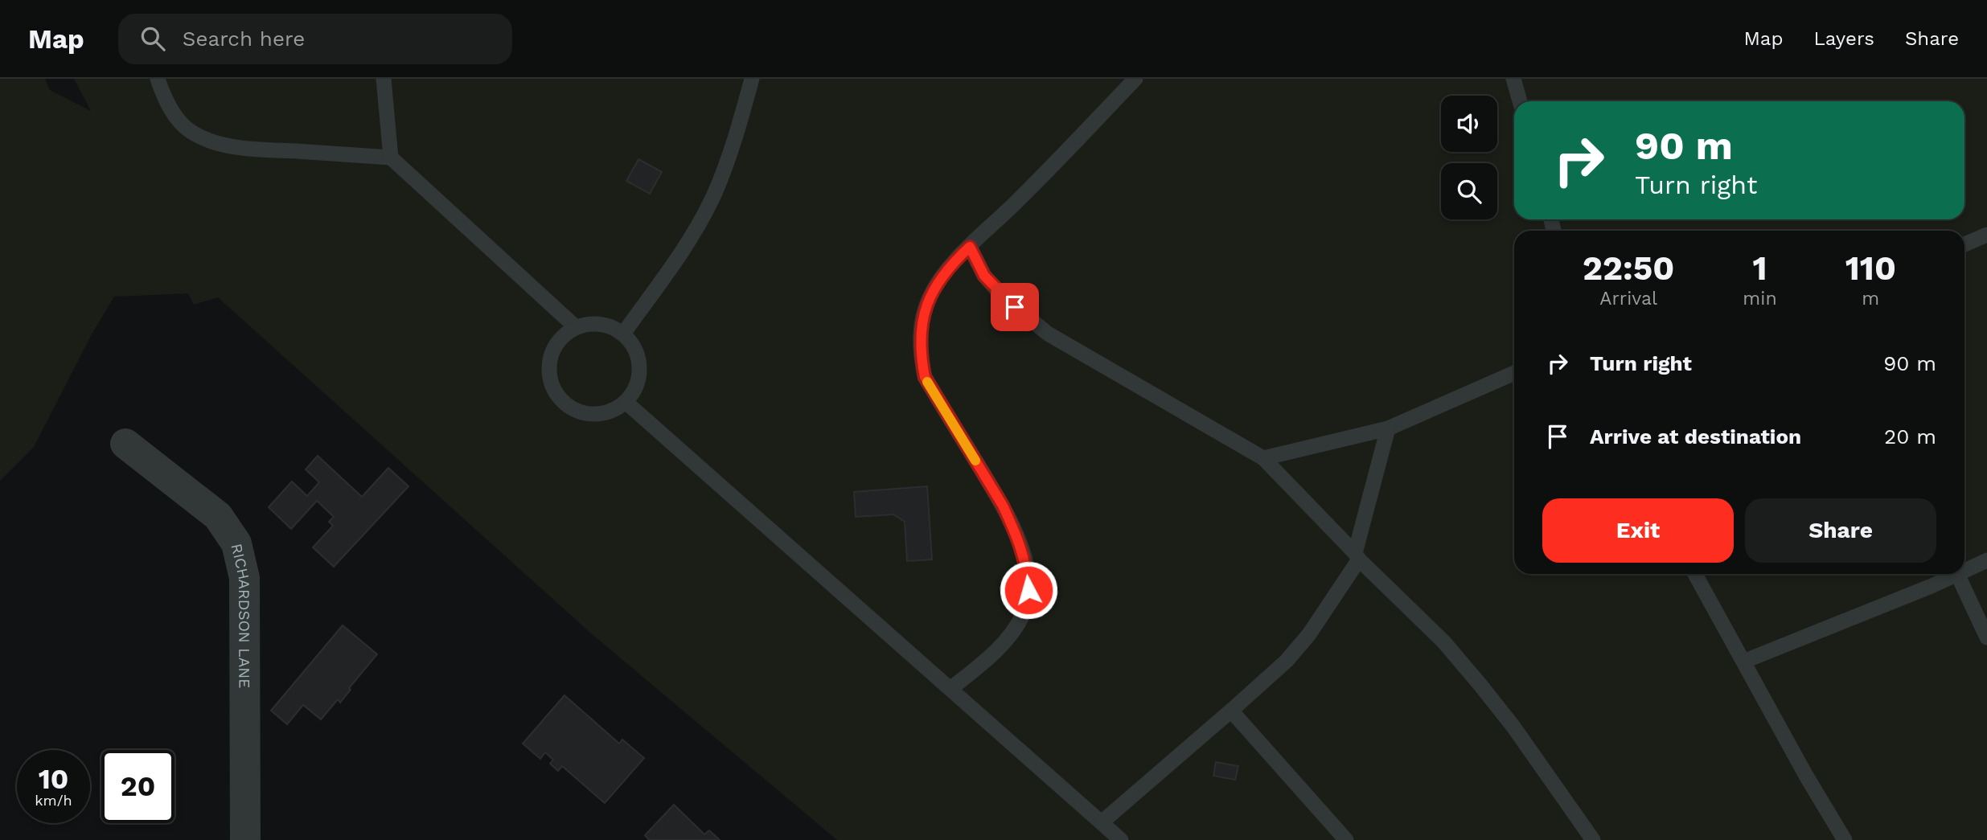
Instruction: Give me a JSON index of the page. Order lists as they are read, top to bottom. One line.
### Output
{"streets":{"street":["RICHARDSON LANE"]},"page":{"header":"Map","search":"Search here","nav":["Map","Layers","Share"],"turn":["90 m","Turn right"],"eta":["22:50","Arrival","1","min","110","m"],"list":[{"name":"Turn right","value":"90 m"},{"name":"Arrive at destination","value":"20 m"}],"buttons":["Exit","Share"],"speed":"10 km/h","limit":"20"}}
